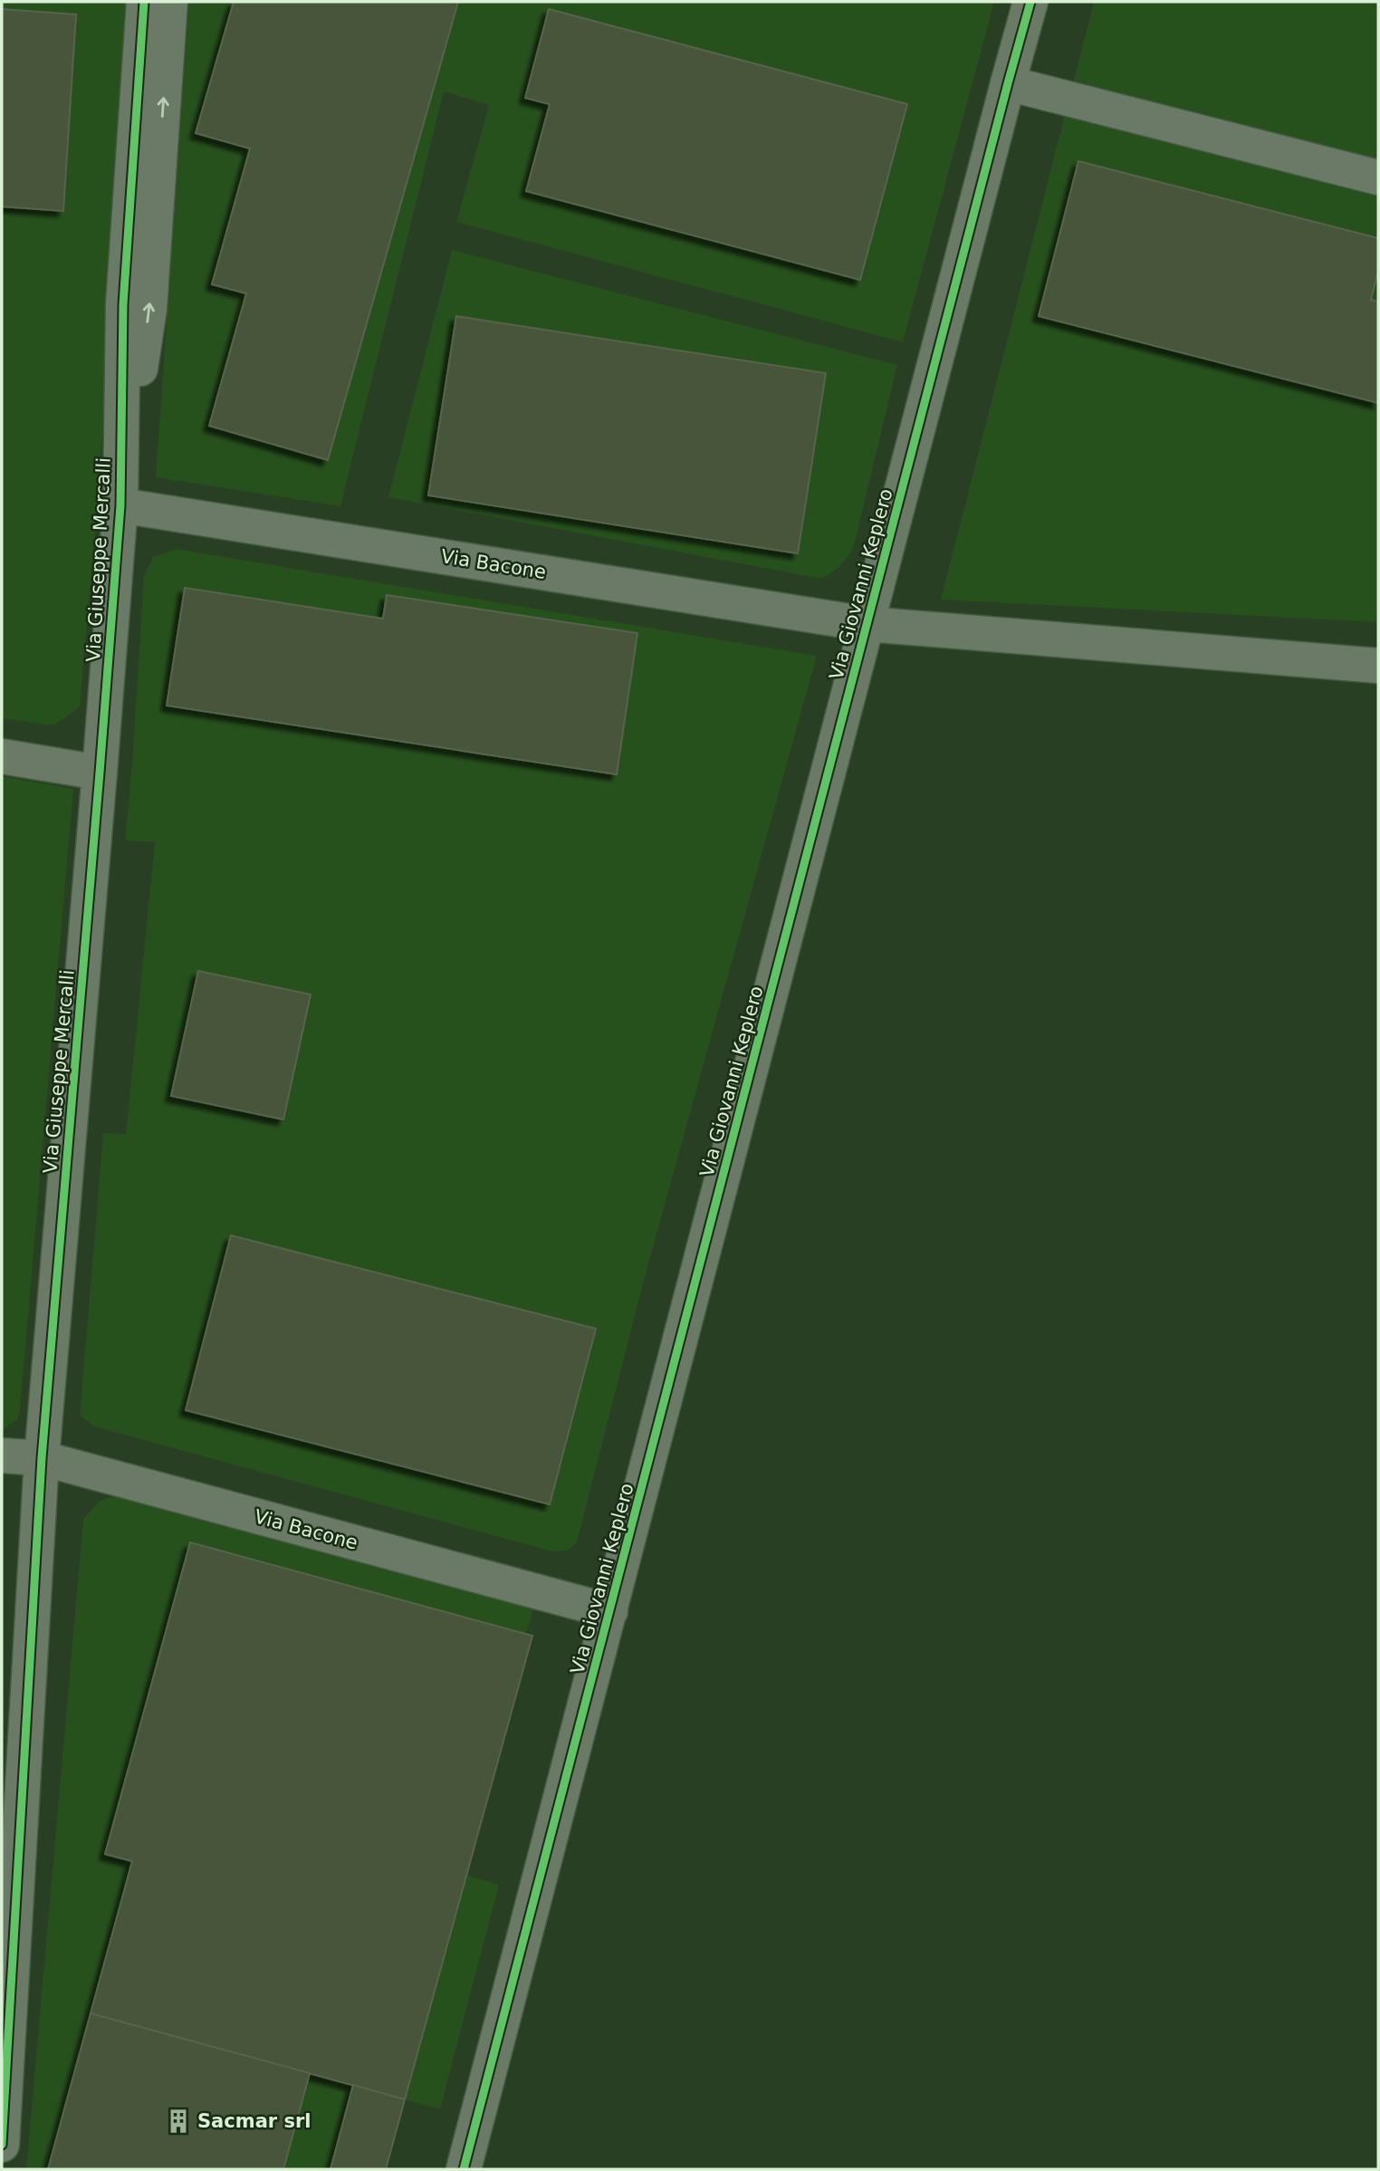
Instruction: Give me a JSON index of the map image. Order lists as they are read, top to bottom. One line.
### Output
{"streets":{"street":["Via Giuseppe Mercalli","Via Bacone","Via Giovanni Keplero"]},"crossings":[["Via Giuseppe Mercalli","Via Bacone"],["Via Bacone","Via Giovanni Keplero"]],"places":{"building":["Sacmar srl"]}}
